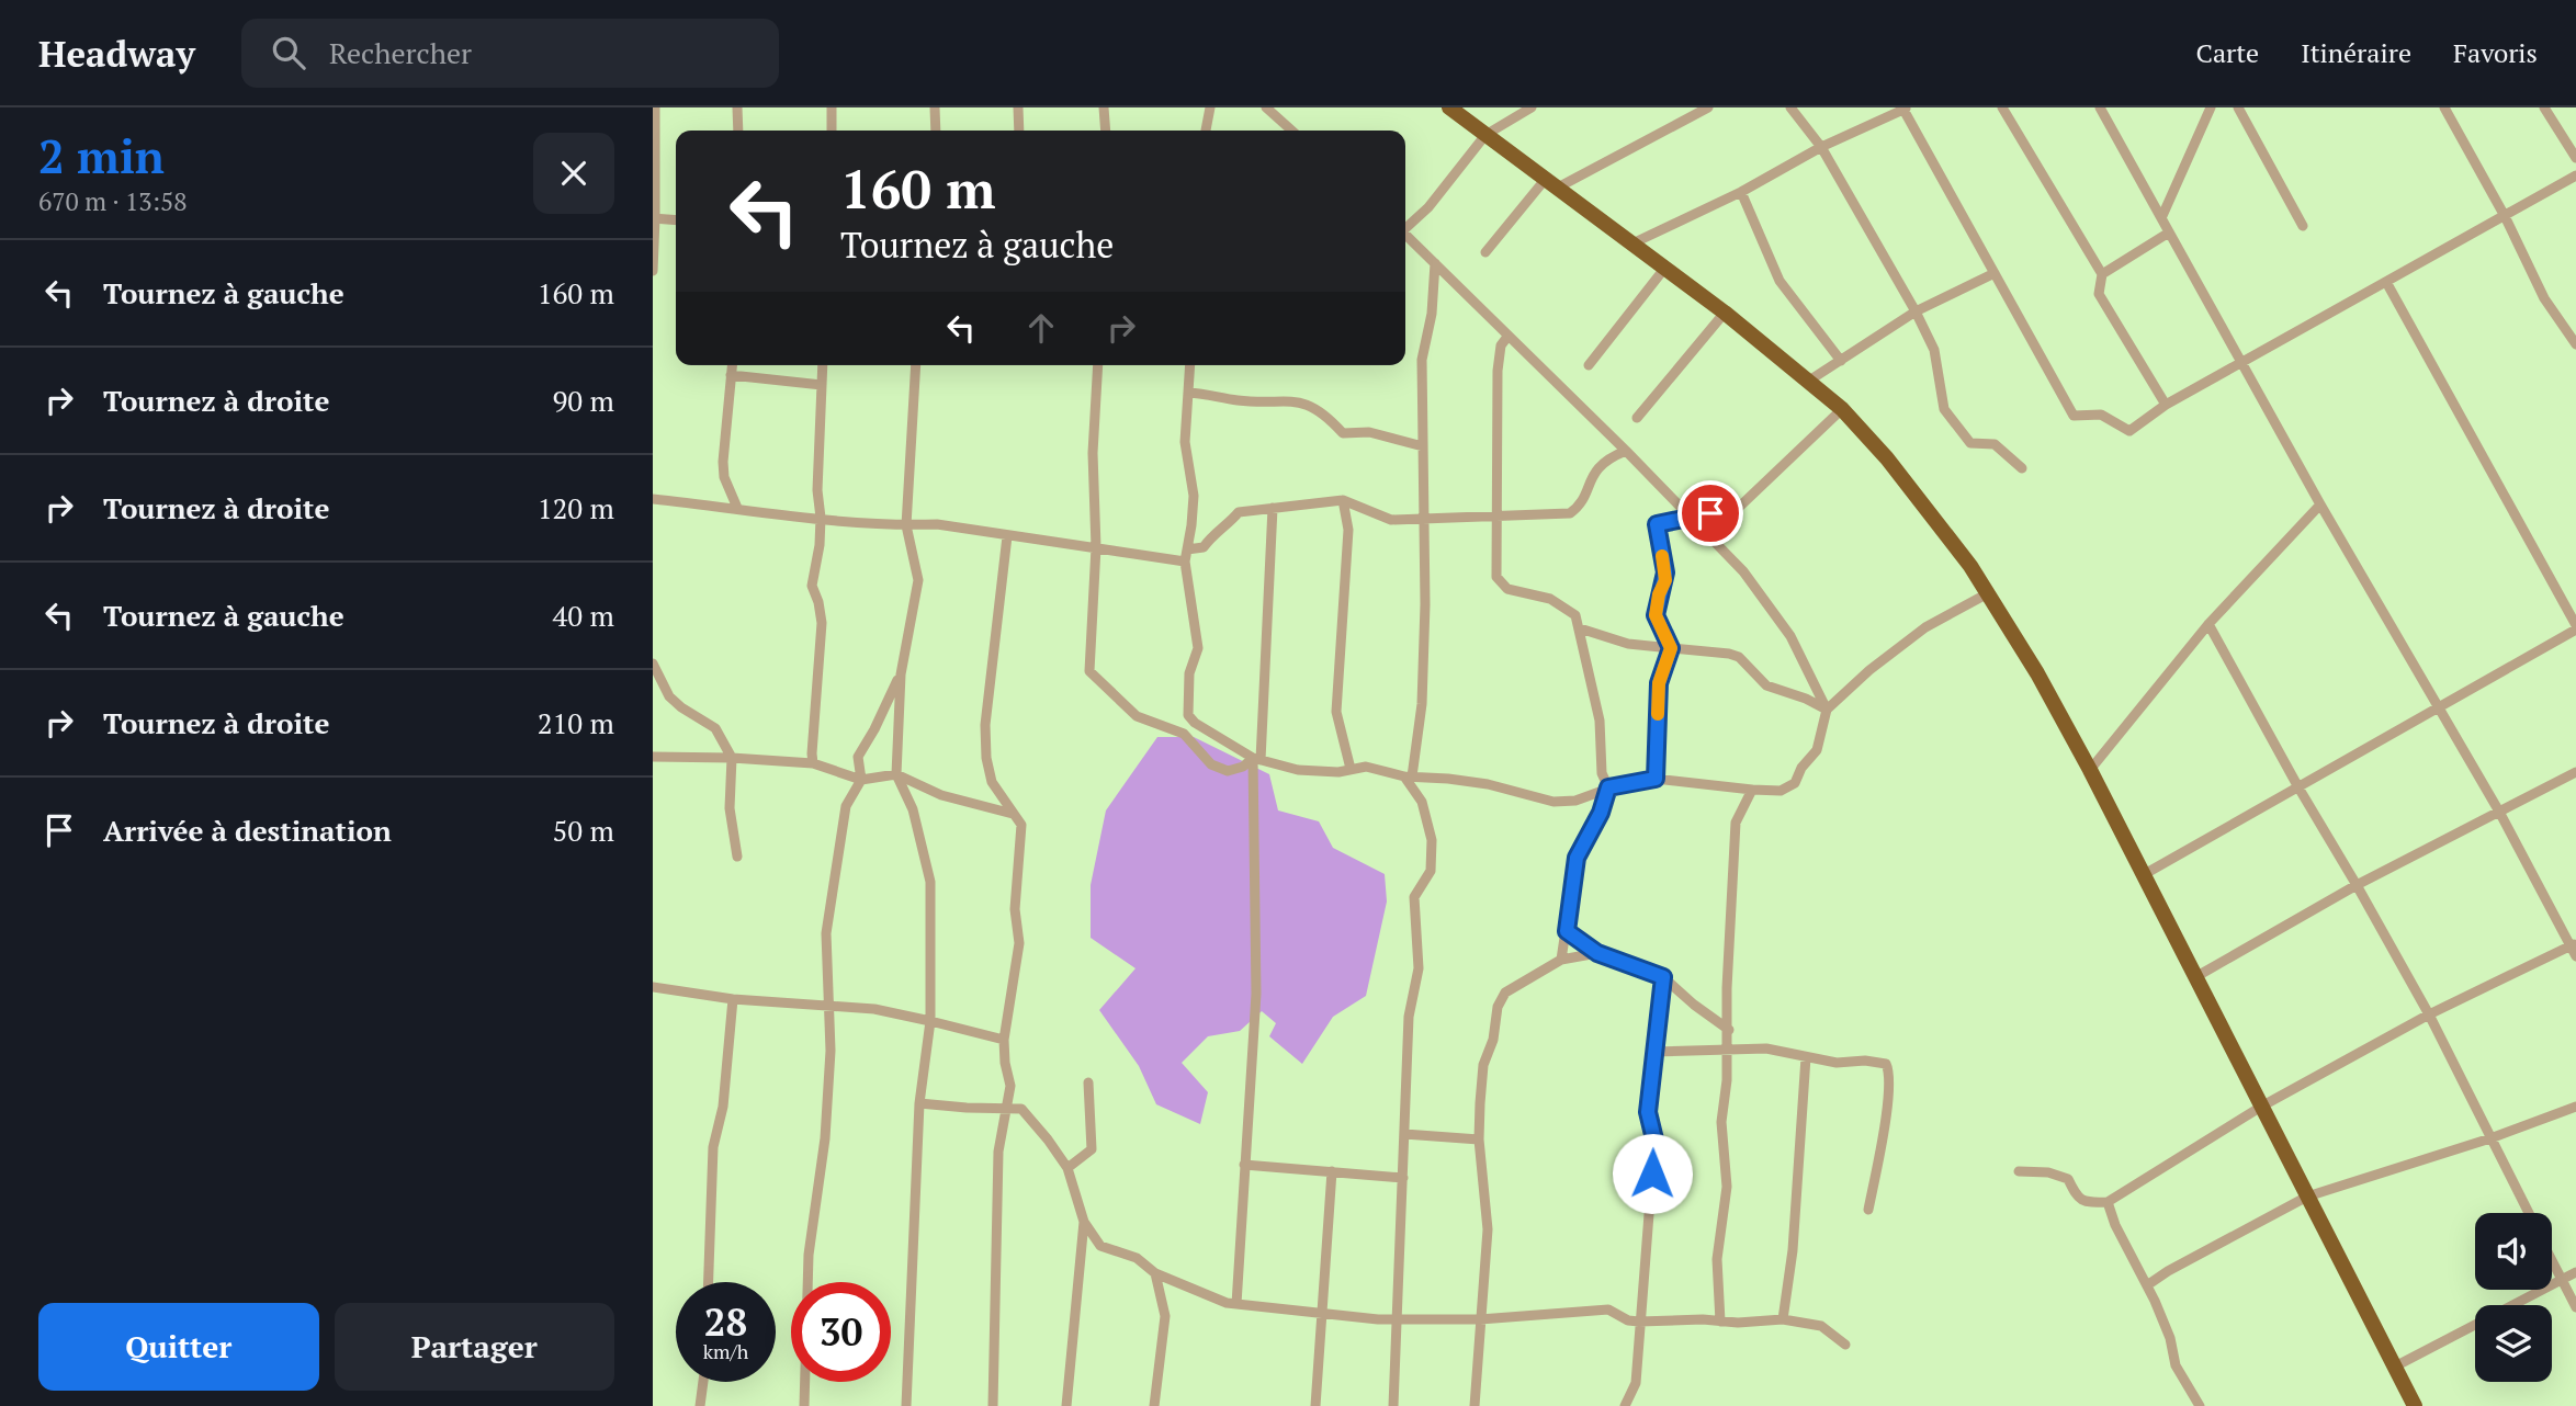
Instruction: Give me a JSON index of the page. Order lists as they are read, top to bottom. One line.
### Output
{"page":{"header":"Headway","search":"Rechercher","nav":["Carte","Itinéraire","Favoris"],"heading":["2 min","670 m · 13:58"],"turn":["160 m","Tournez à gauche"],"list":[{"name":"Tournez à gauche","value":"160 m"},{"name":"Tournez à droite","value":"90 m"},{"name":"Tournez à droite","value":"120 m"},{"name":"Tournez à gauche","value":"40 m"},{"name":"Tournez à droite","value":"210 m"},{"name":"Arrivée à destination","value":"50 m"}],"speed":"28 km/h","limit":"30","buttons":["Quitter","Partager"]}}
